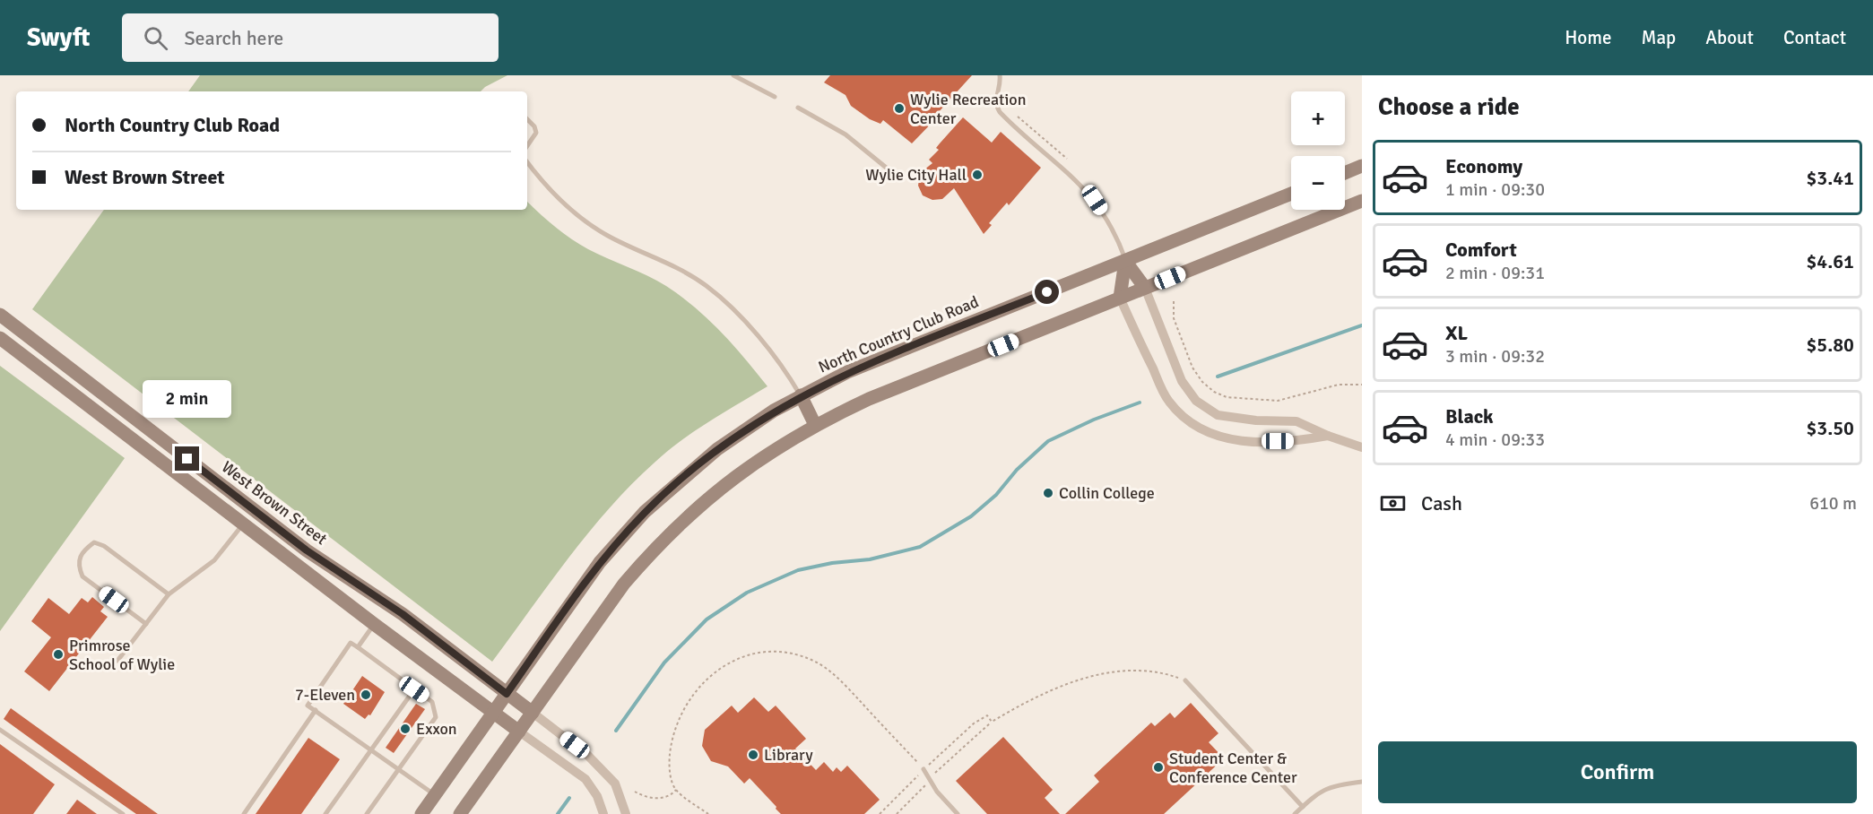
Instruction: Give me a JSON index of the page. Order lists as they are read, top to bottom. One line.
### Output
{"streets":{"main road":["North Country Club Road","West Brown Street"]},"crossings":[["North Country Club Road","West Brown Street"]],"places":["Wylie Recreation Center","Wylie City Hall","Collin College","Primrose School of Wylie","7-Eleven","Exxon","Library","Student Center & Conference Center"],"page":{"header":"Swyft","search":"Search here","nav":["Home","Map","About","Contact"],"heading":"Choose a ride","map_buttons":["+","−"],"banner":["North Country Club Road","West Brown Street"],"list":[{"name":"Economy","note":"1 min · 09:30","value":"$3.41"},{"name":"Comfort","note":"2 min · 09:31","value":"$4.61"},{"name":"XL","note":"3 min · 09:32","value":"$5.80"},{"name":"Black","note":"4 min · 09:33","value":"$3.50"}],"bubble":"2 min","pay":["Cash","610 m"],"buttons":"Confirm"}}
